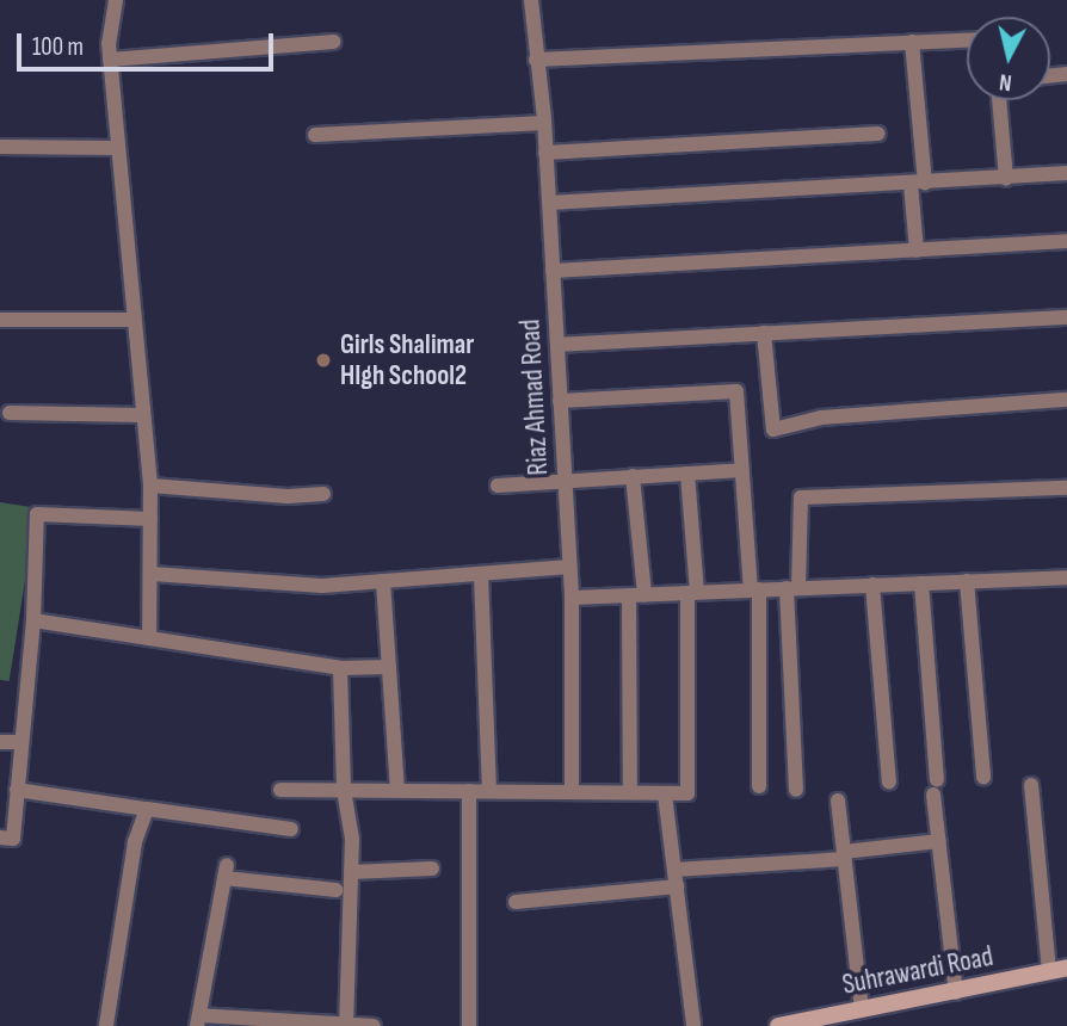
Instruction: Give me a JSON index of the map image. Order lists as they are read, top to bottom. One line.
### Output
{"streets":{"street":["Riaz Ahmad Road","Suhrawardi Road"]},"places":["Girls Shalimar HIgh School2"],"scale_bar":"100 m","north":"bottom"}
